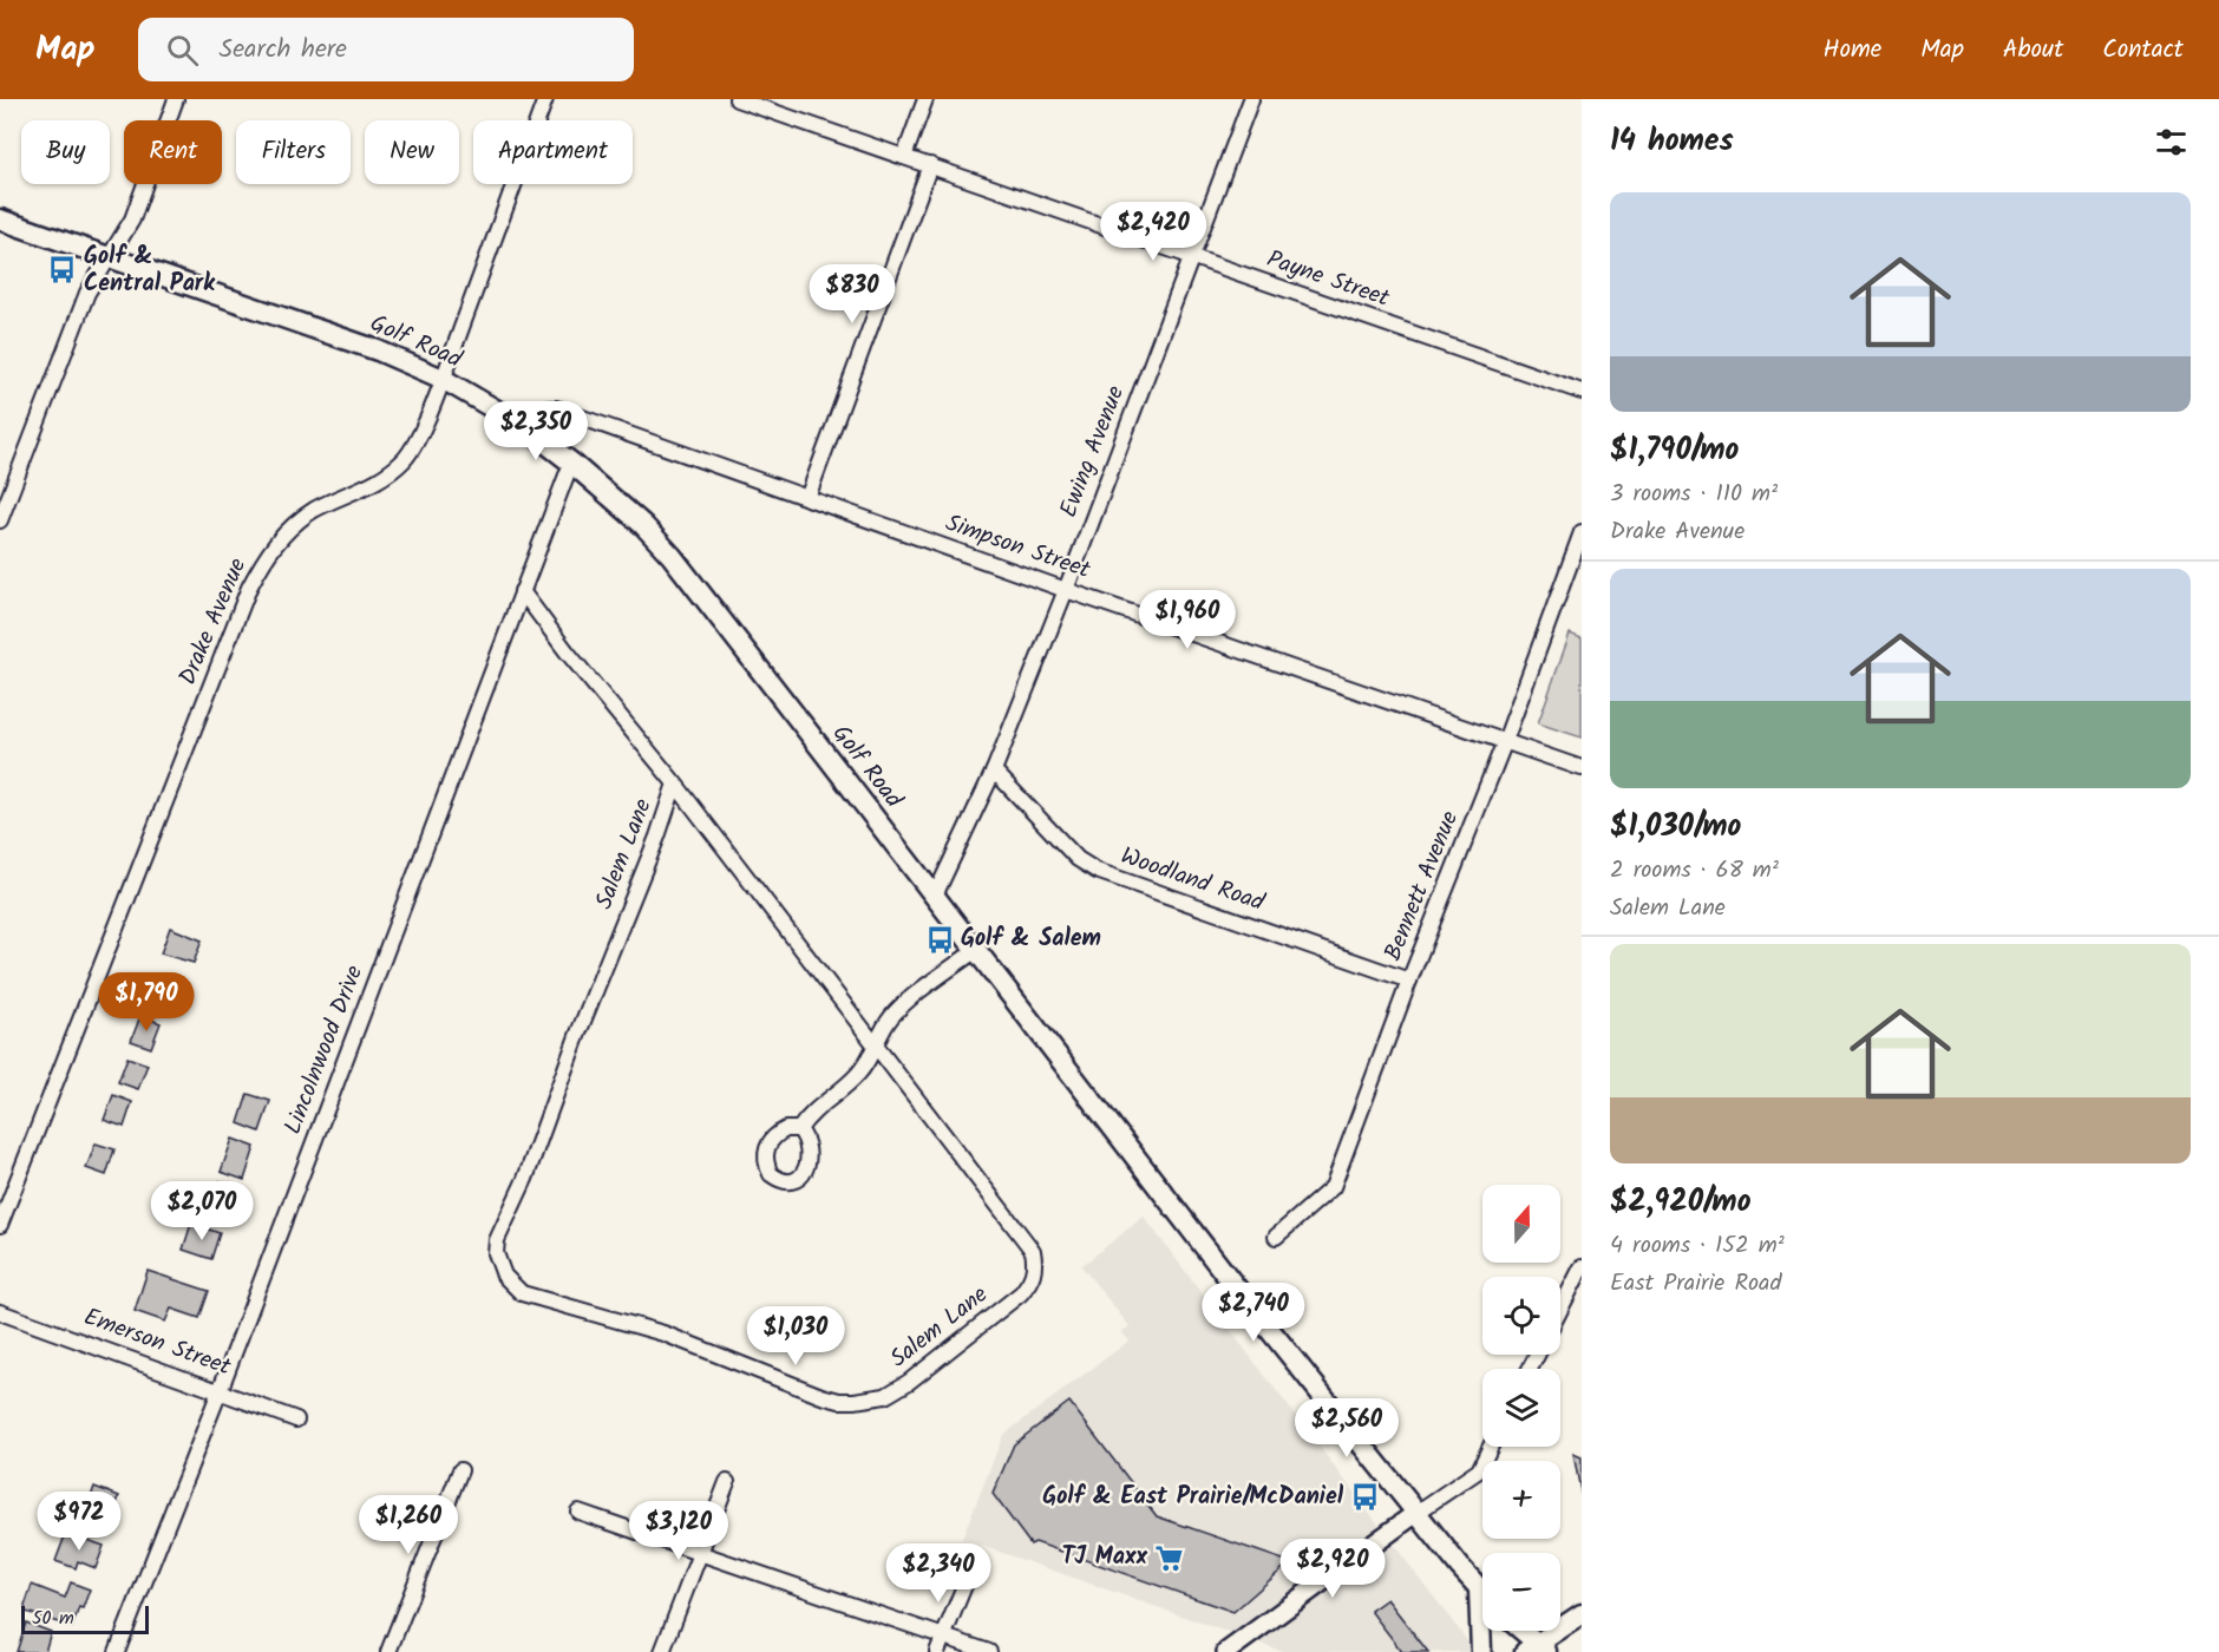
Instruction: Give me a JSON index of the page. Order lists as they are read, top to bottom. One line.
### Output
{"streets":{"main road":["Golf Road"],"street":["Payne Street","Ewing Avenue","Simpson Street","Drake Avenue","Salem Lane","Woodland Road","Bennett Avenue","Lincolnwood Drive","Emerson Street"]},"crossings":[["Payne Street","Ewing Avenue"],["Golf Road","Ewing Avenue"],["Golf Road","Simpson Street"],["Golf Road","Drake Avenue"],["Golf Road","Lincolnwood Drive"],["Ewing Avenue","Simpson Street"],["Ewing Avenue","Woodland Road"],["Simpson Street","Bennett Avenue"],["Salem Lane","Lincolnwood Drive"],["Woodland Road","Bennett Avenue"],["Lincolnwood Drive","Emerson Street"]],"places":{"bus stop":["Golf & Central Park","Golf & Salem","Golf & East Prairie/McDaniel"],"supermarket":["TJ Maxx"]},"scale_bar":"50 m","north":"top","page":{"header":"Map","search":"Search here","nav":["Home","Map","About","Contact"],"heading":"14 homes","chip":["Buy","Rent","Filters","New","Apartment"],"list":[{"name":"$1,790/mo","note":"3 rooms · 110 m² · Drake Avenue"},{"name":"$1,030/mo","note":"2 rooms · 68 m² · Salem Lane"},{"name":"$2,920/mo","note":"4 rooms · 152 m² · East Prairie Road"}],"price":["$2,420","$830","$2,350","$1,960","$1,790","$2,070","$2,740","$1,030","$2,560","$972","$1,260","$3,120","$2,920","$2,340"],"map_buttons":["+","−"],"scale":"50 m"}}
